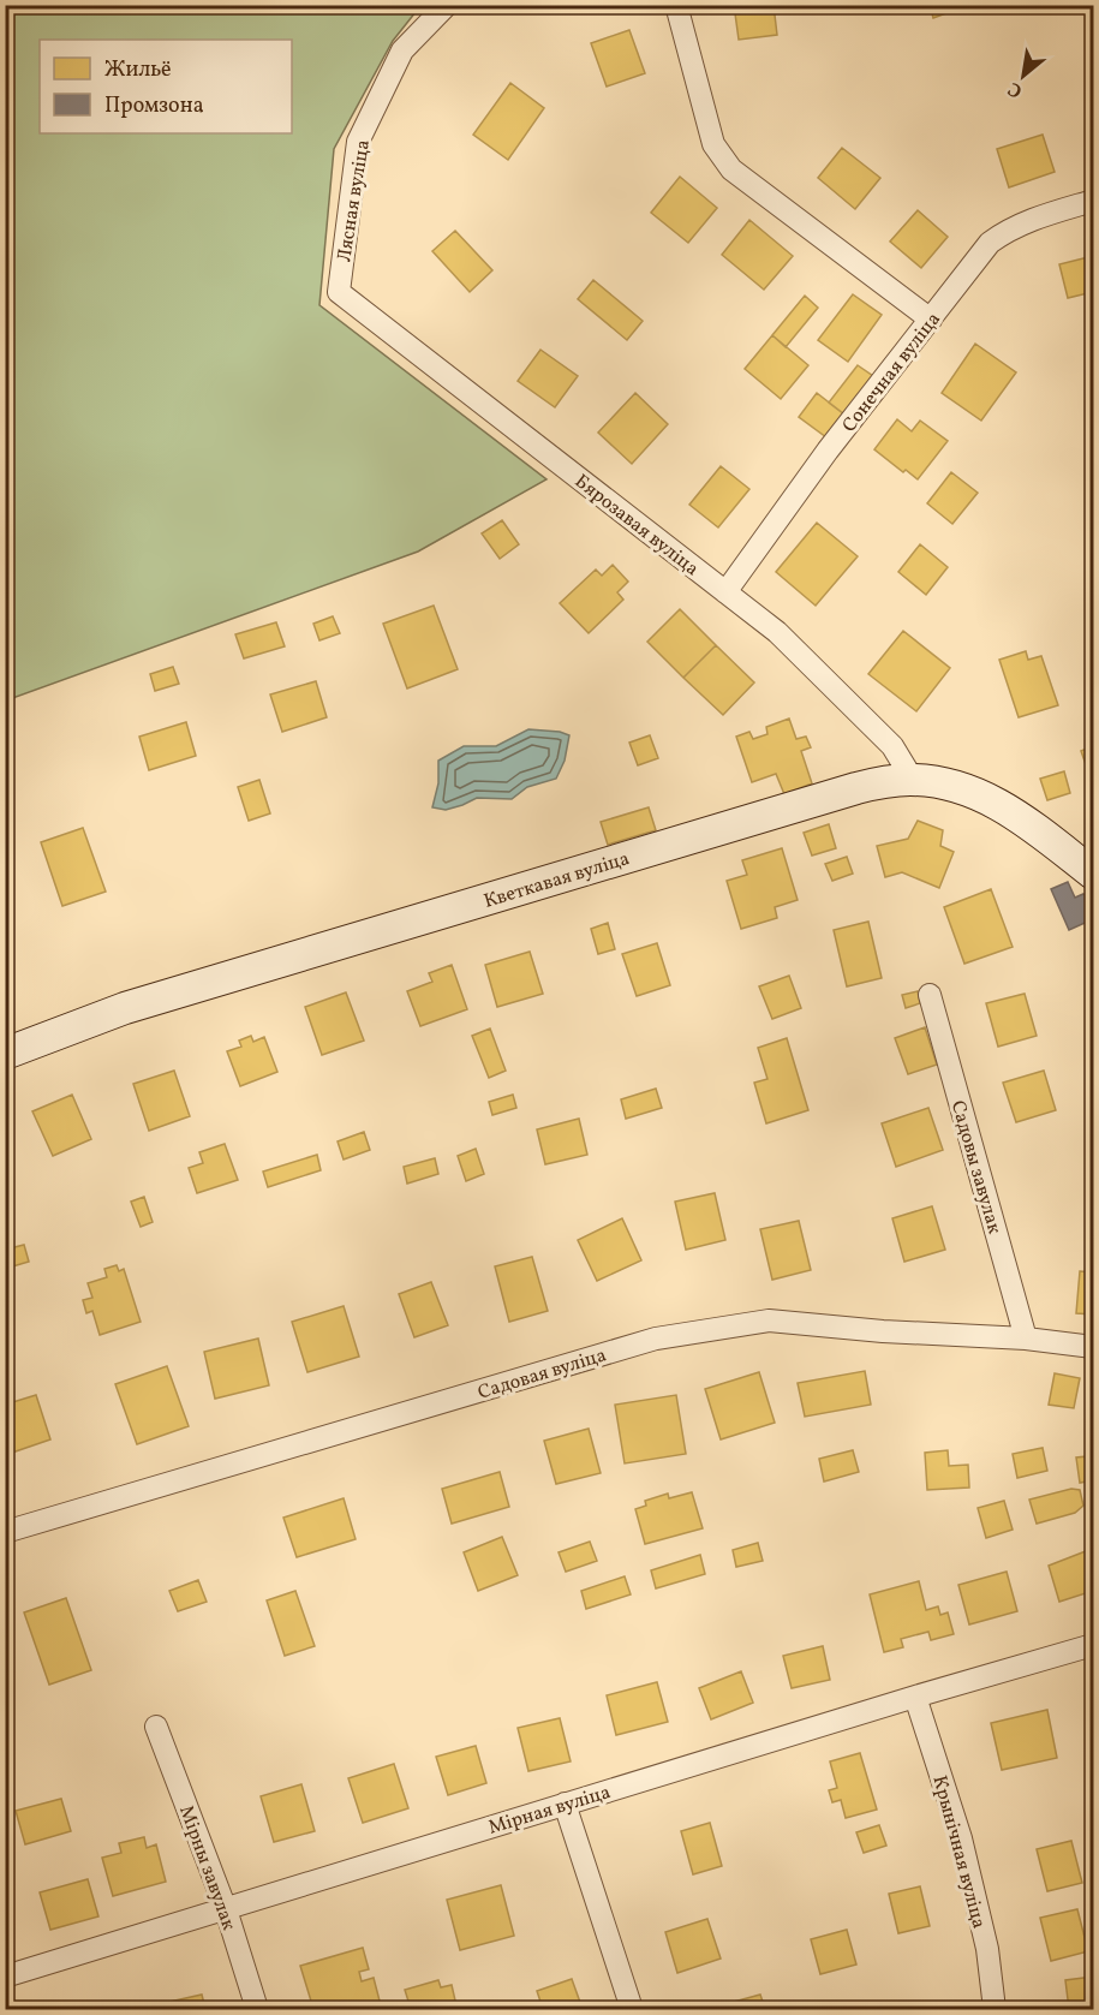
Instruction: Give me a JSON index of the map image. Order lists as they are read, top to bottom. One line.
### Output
{"streets":{"street":["Лясная вуліца","Сонечная вуліца","Бярозавая вуліца","Кветкавая вуліца","Садовы завулак","Садовая вуліца","Мірная вуліца","Крынічная вуліца","Мірны завулак"]},"crossings":[["Лясная вуліца","Бярозавая вуліца"],["Сонечная вуліца","Бярозавая вуліца"],["Бярозавая вуліца","Кветкавая вуліца"],["Садовы завулак","Садовая вуліца"],["Мірная вуліца","Крынічная вуліца"],["Мірная вуліца","Мірны завулак"]],"legend":["Жильё","Промзона"],"north":"bottom left"}
